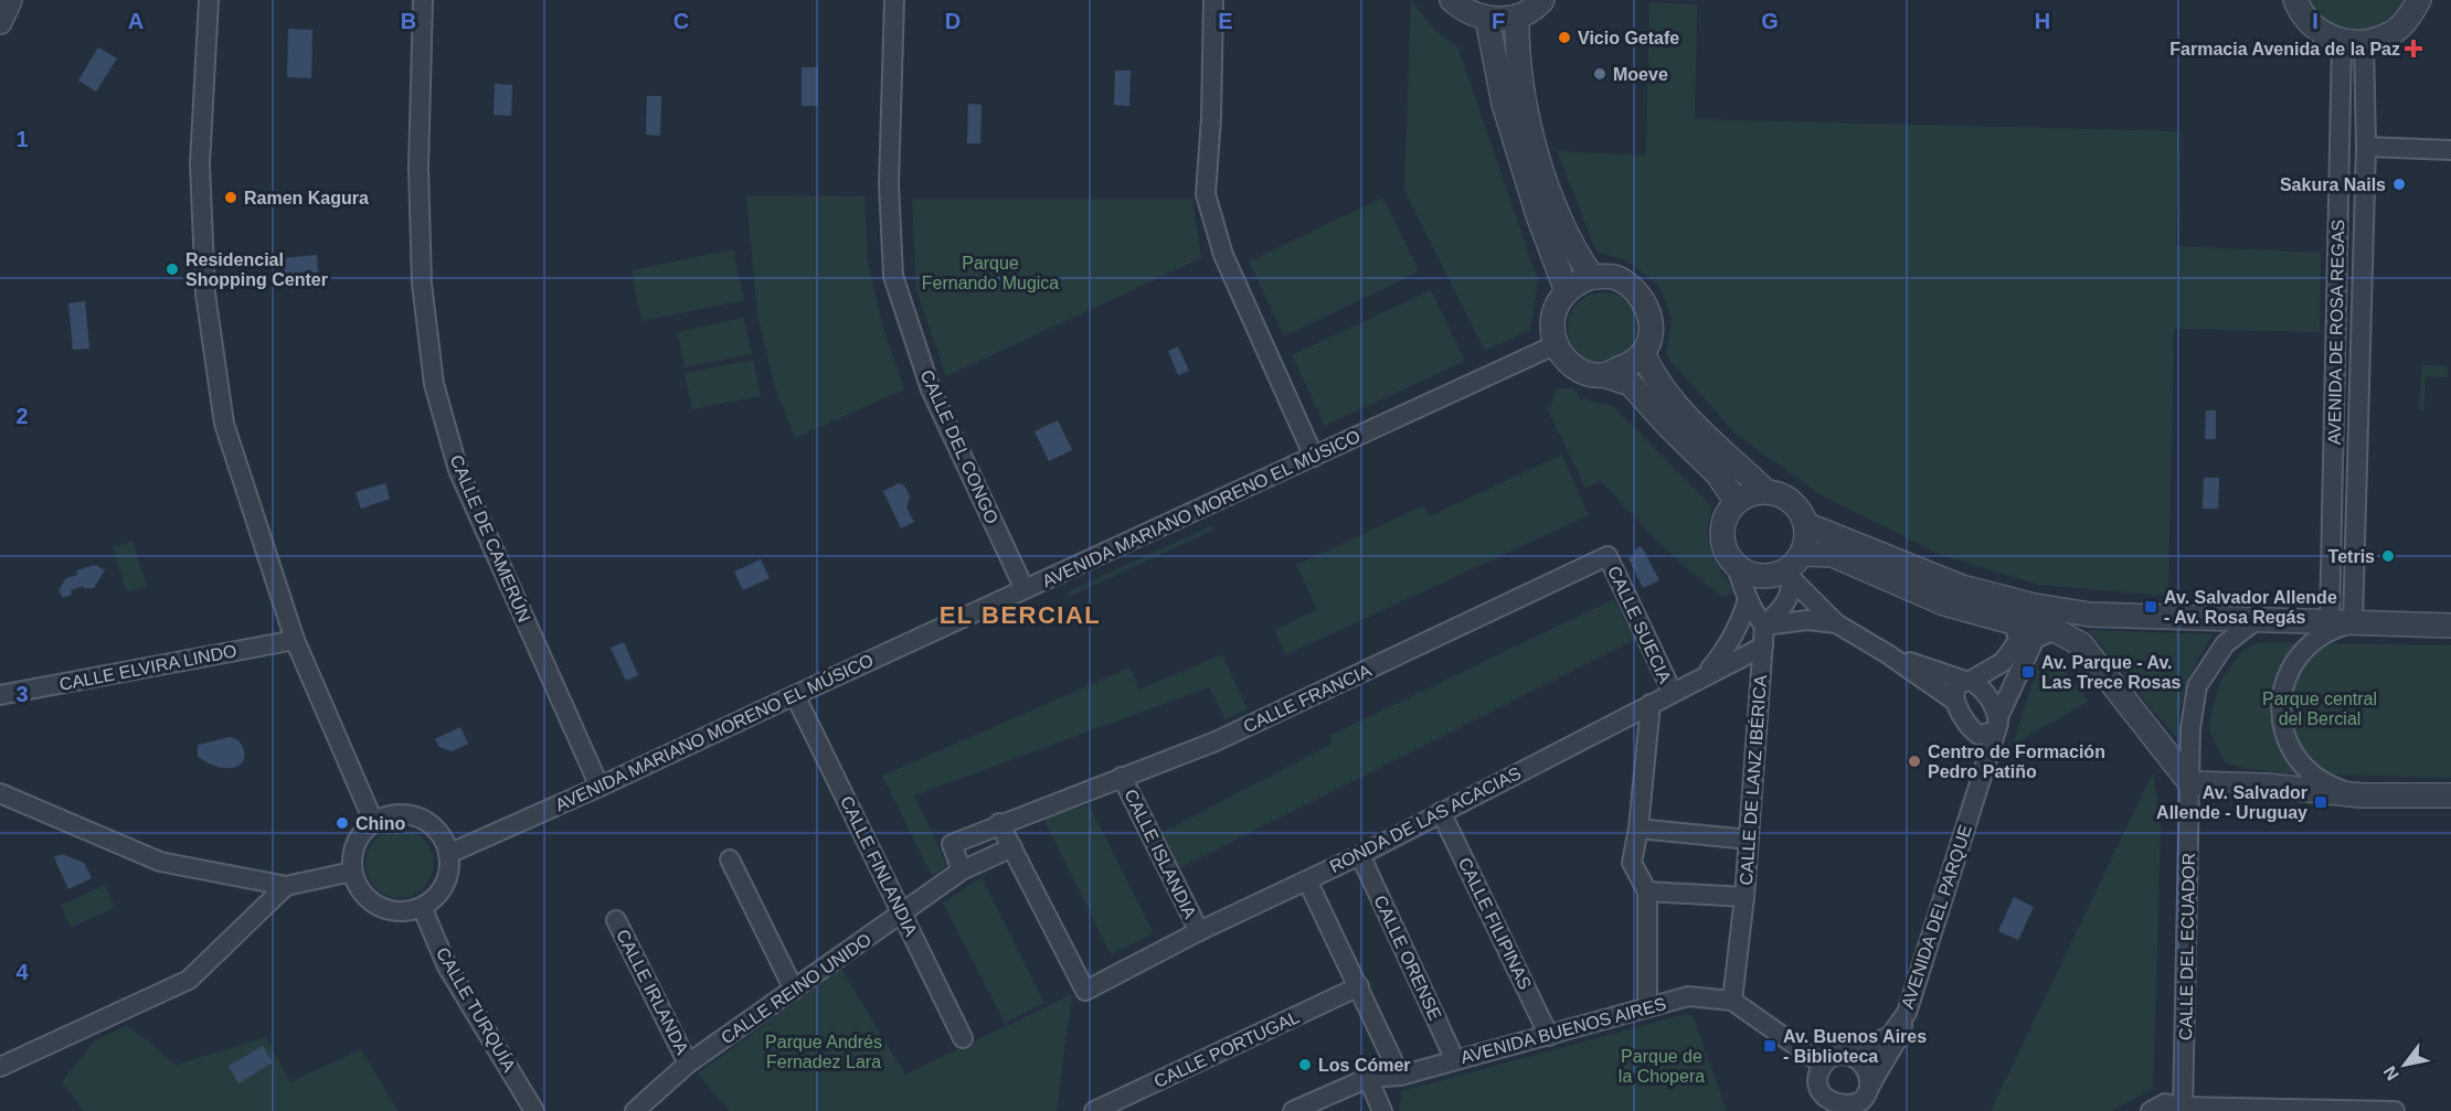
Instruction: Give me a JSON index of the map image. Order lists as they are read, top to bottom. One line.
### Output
{"streets":{"street":["AVENIDA DE ROSA REGAS","CALLE DEL CONGO","AVENIDA MARIANO MORENO EL MÚSICO","CALLE DE CAMERÚN","CALLE SUECIA","CALLE ELVIRA LINDO","CALLE FRANCIA","CALLE DE LANZ IBÉRICA","RONDA DE LAS ACACIAS","CALLE ISLANDIA","CALLE FINLANDIA","AVENIDA DEL PARQUE","CALLE FILIPINAS","CALLE DEL ECUADOR","CALLE ORENSE","CALLE REINO UNIDO","CALLE IRLANDA","CALLE TURQUÍA","AVENIDA BUENOS AIRES","CALLE PORTUGAL"]},"crossings":[["CALLE DEL CONGO","AVENIDA MARIANO MORENO EL MÚSICO"],["AVENIDA MARIANO MORENO EL MÚSICO","CALLE DE CAMERÚN"],["AVENIDA MARIANO MORENO EL MÚSICO","CALLE FINLANDIA"],["AVENIDA MARIANO MORENO EL MÚSICO","CALLE TURQUÍA"],["CALLE SUECIA","CALLE FRANCIA"],["CALLE SUECIA","RONDA DE LAS ACACIAS"],["CALLE FRANCIA","CALLE ISLANDIA"],["CALLE FRANCIA","CALLE REINO UNIDO"],["CALLE DE LANZ IBÉRICA","RONDA DE LAS ACACIAS"],["CALLE DE LANZ IBÉRICA","AVENIDA BUENOS AIRES"],["RONDA DE LAS ACACIAS","CALLE ISLANDIA"],["RONDA DE LAS ACACIAS","CALLE FILIPINAS"],["RONDA DE LAS ACACIAS","CALLE ORENSE"],["RONDA DE LAS ACACIAS","CALLE REINO UNIDO"],["CALLE FINLANDIA","CALLE REINO UNIDO"],["AVENIDA DEL PARQUE","AVENIDA BUENOS AIRES"],["CALLE FILIPINAS","AVENIDA BUENOS AIRES"],["CALLE ORENSE","AVENIDA BUENOS AIRES"],["CALLE REINO UNIDO","CALLE IRLANDA"]],"districts":["EL BERCIAL"],"parks":["Parque Fernando Mugica","Parque central del Bercial","Parque Andrés Fernadez Lara","Parque de la Chopera"],"places":{"other":["Vicio Getafe","Moeve","Sakura Nails","Ramen Kagura","Residencial Shopping Center","Tetris","Centro de Formación Pedro Patiño","Chino","Los Cómer"],"health":["Farmacia Avenida de la Paz"],"transit":["Av. Salvador Allende - Av. Rosa Regás","Av. Parque - Av. Las Trece Rosas","Av. Salvador Allende - Uruguay","Av. Buenos Aires - Biblioteca"]},"north":"bottom left","grid":{"columns":["A","B","C","D","E","F","G","H","I"],"rows":["1","2","3","4"]}}
